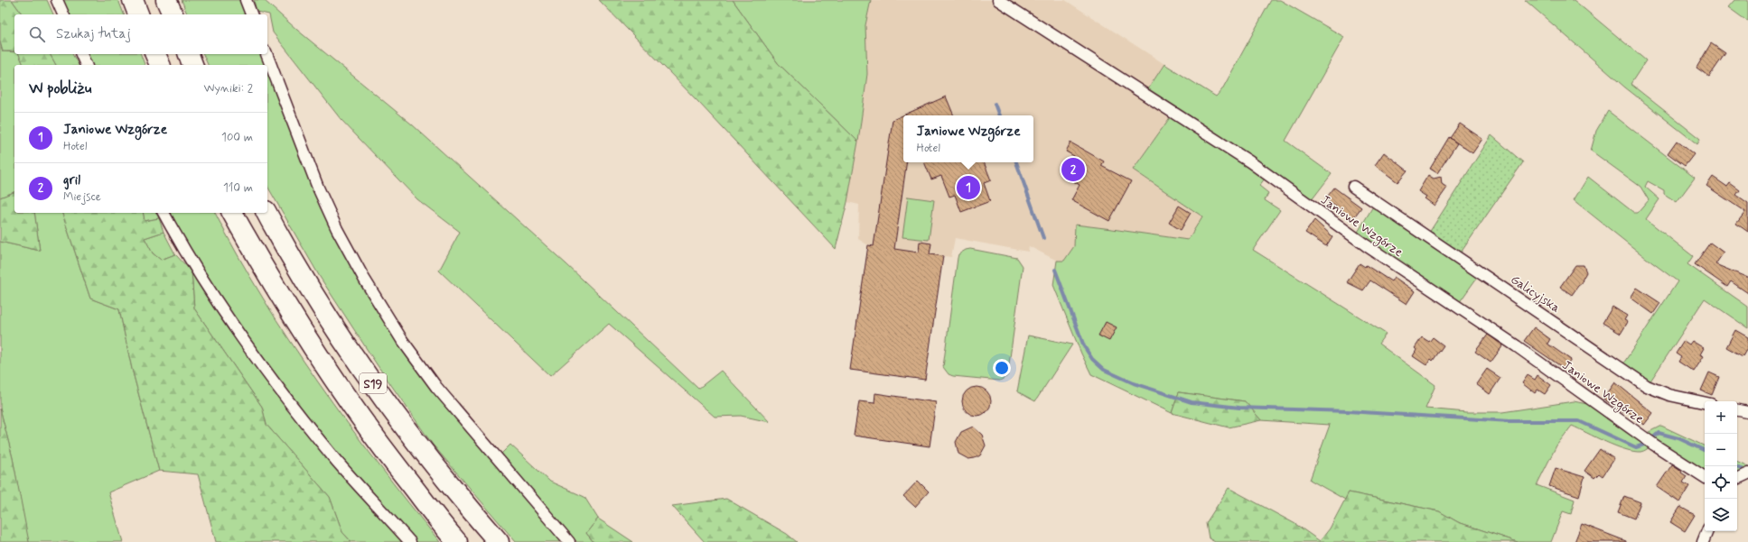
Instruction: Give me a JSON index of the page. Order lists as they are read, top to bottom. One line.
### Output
{"streets":{"highway":["S19"],"street":["Janiowe Wzgórze","Galicyjska"]},"page":{"search":"Szukaj tutaj","heading":["W pobliżu","Wyniki: 2"],"list":[{"mark":"1","name":"Janiowe Wzgórze","note":"Hotel","value":"100 m"},{"mark":"2","name":"gril","note":"Miejsce","value":"110 m"}],"popup":["Janiowe Wzgórze","Hotel"],"pins":["2","1"],"map_buttons":["+","−"]}}
